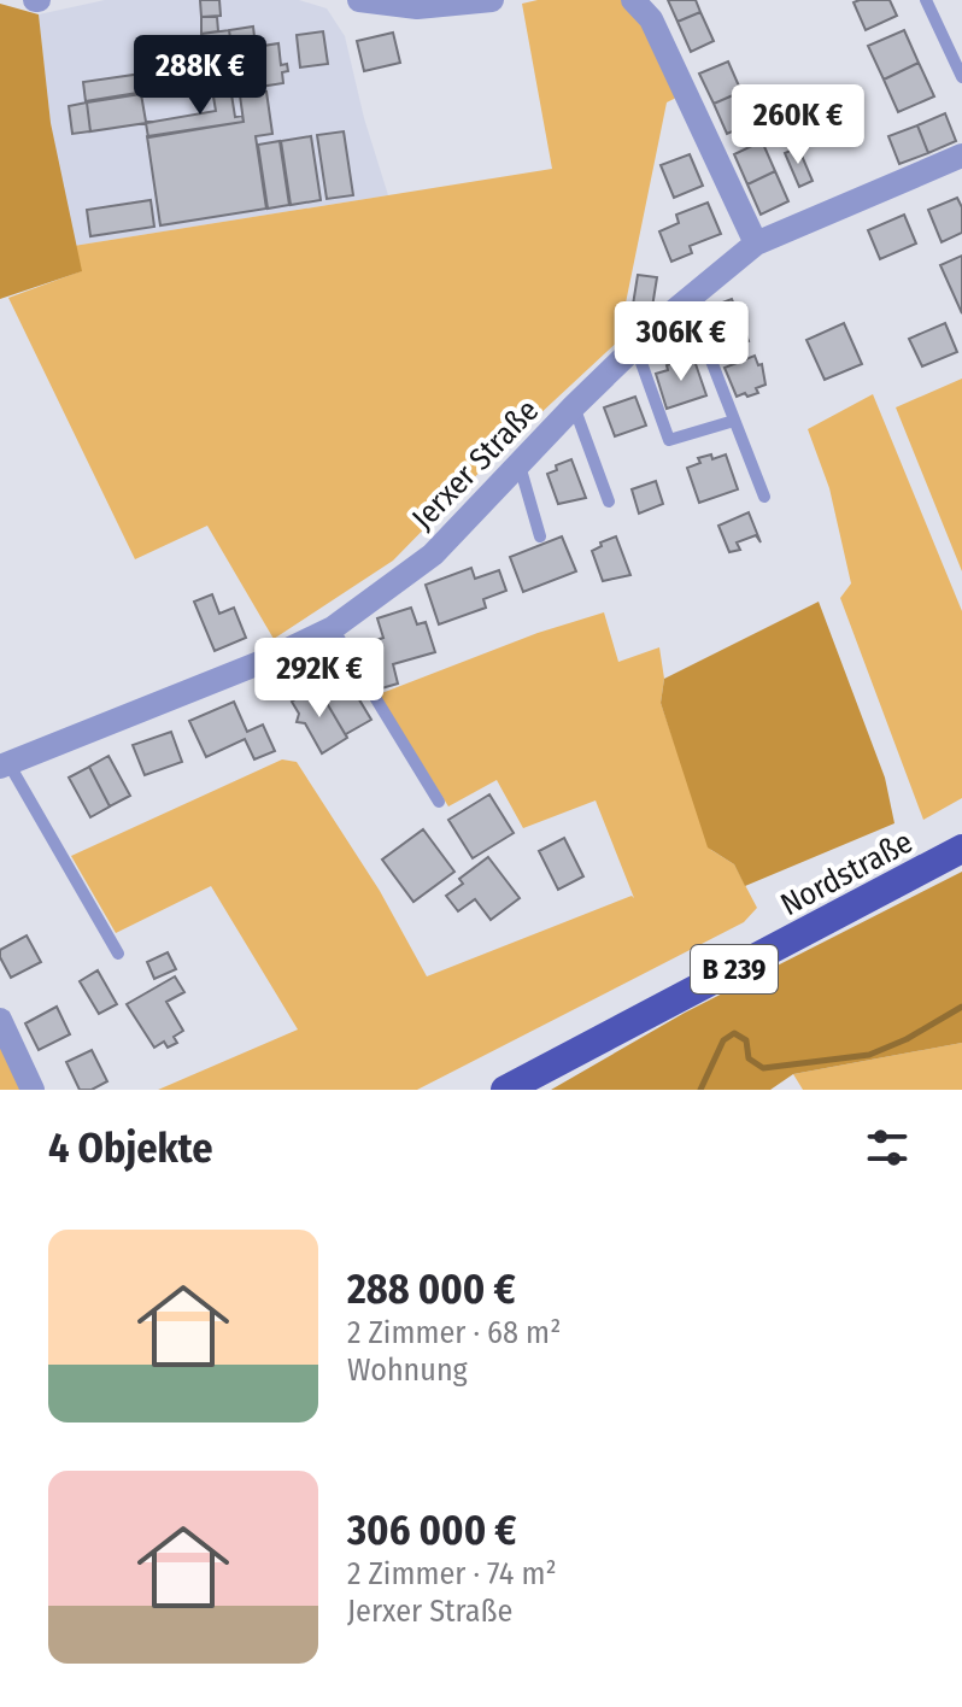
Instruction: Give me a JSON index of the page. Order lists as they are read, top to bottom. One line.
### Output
{"streets":{"main road":["Nordstraße","B 239"],"street":["Jerxer Straße"]},"page":{"price":["288K €","260K €","306K €","292K €"],"heading":"4 Objekte","list":[{"name":"288 000 €","note":"2 Zimmer · 68 m² · Wohnung"},{"name":"306 000 €","note":"2 Zimmer · 74 m² · Jerxer Straße"}]}}
